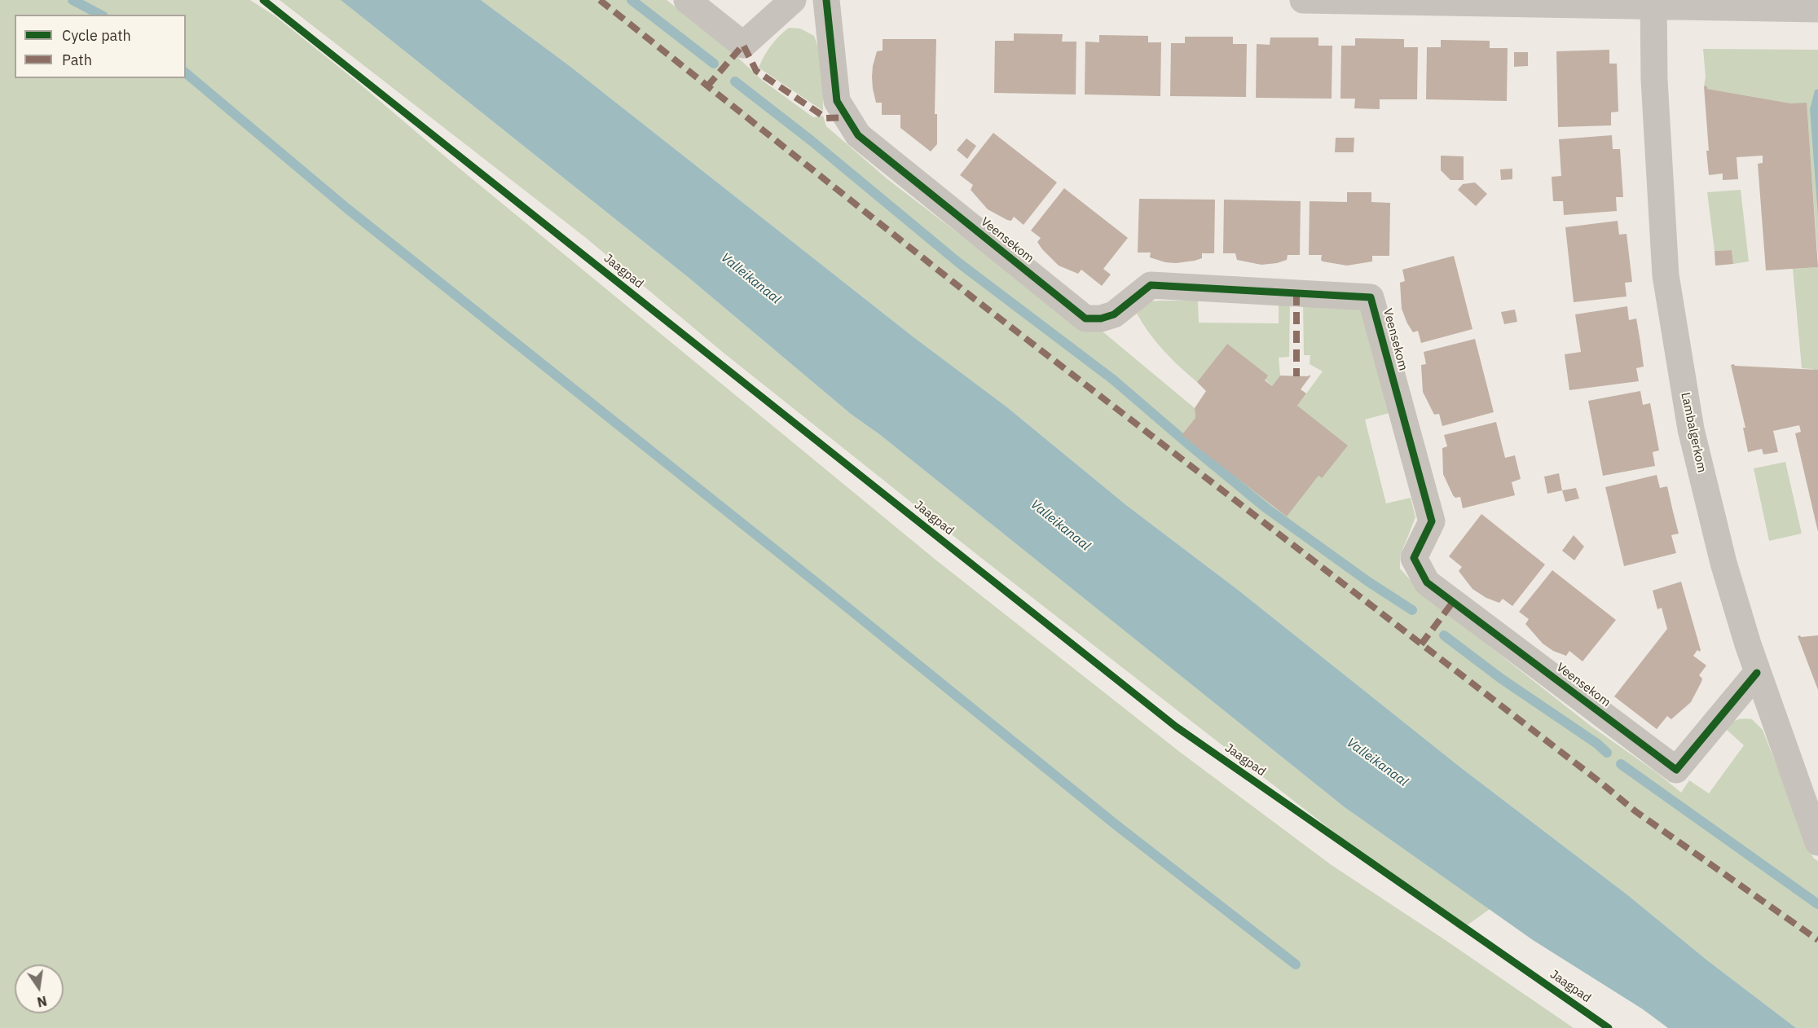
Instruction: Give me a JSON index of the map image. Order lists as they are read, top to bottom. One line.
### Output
{"streets":{"street":["Veensekom","Lambalgerkom"],"cycle path":["Jaagpad"]},"crossings":[["Veensekom","Lambalgerkom"]],"water":["Valleikanaal"],"legend":["Cycle path","Path"],"north":"bottom"}
